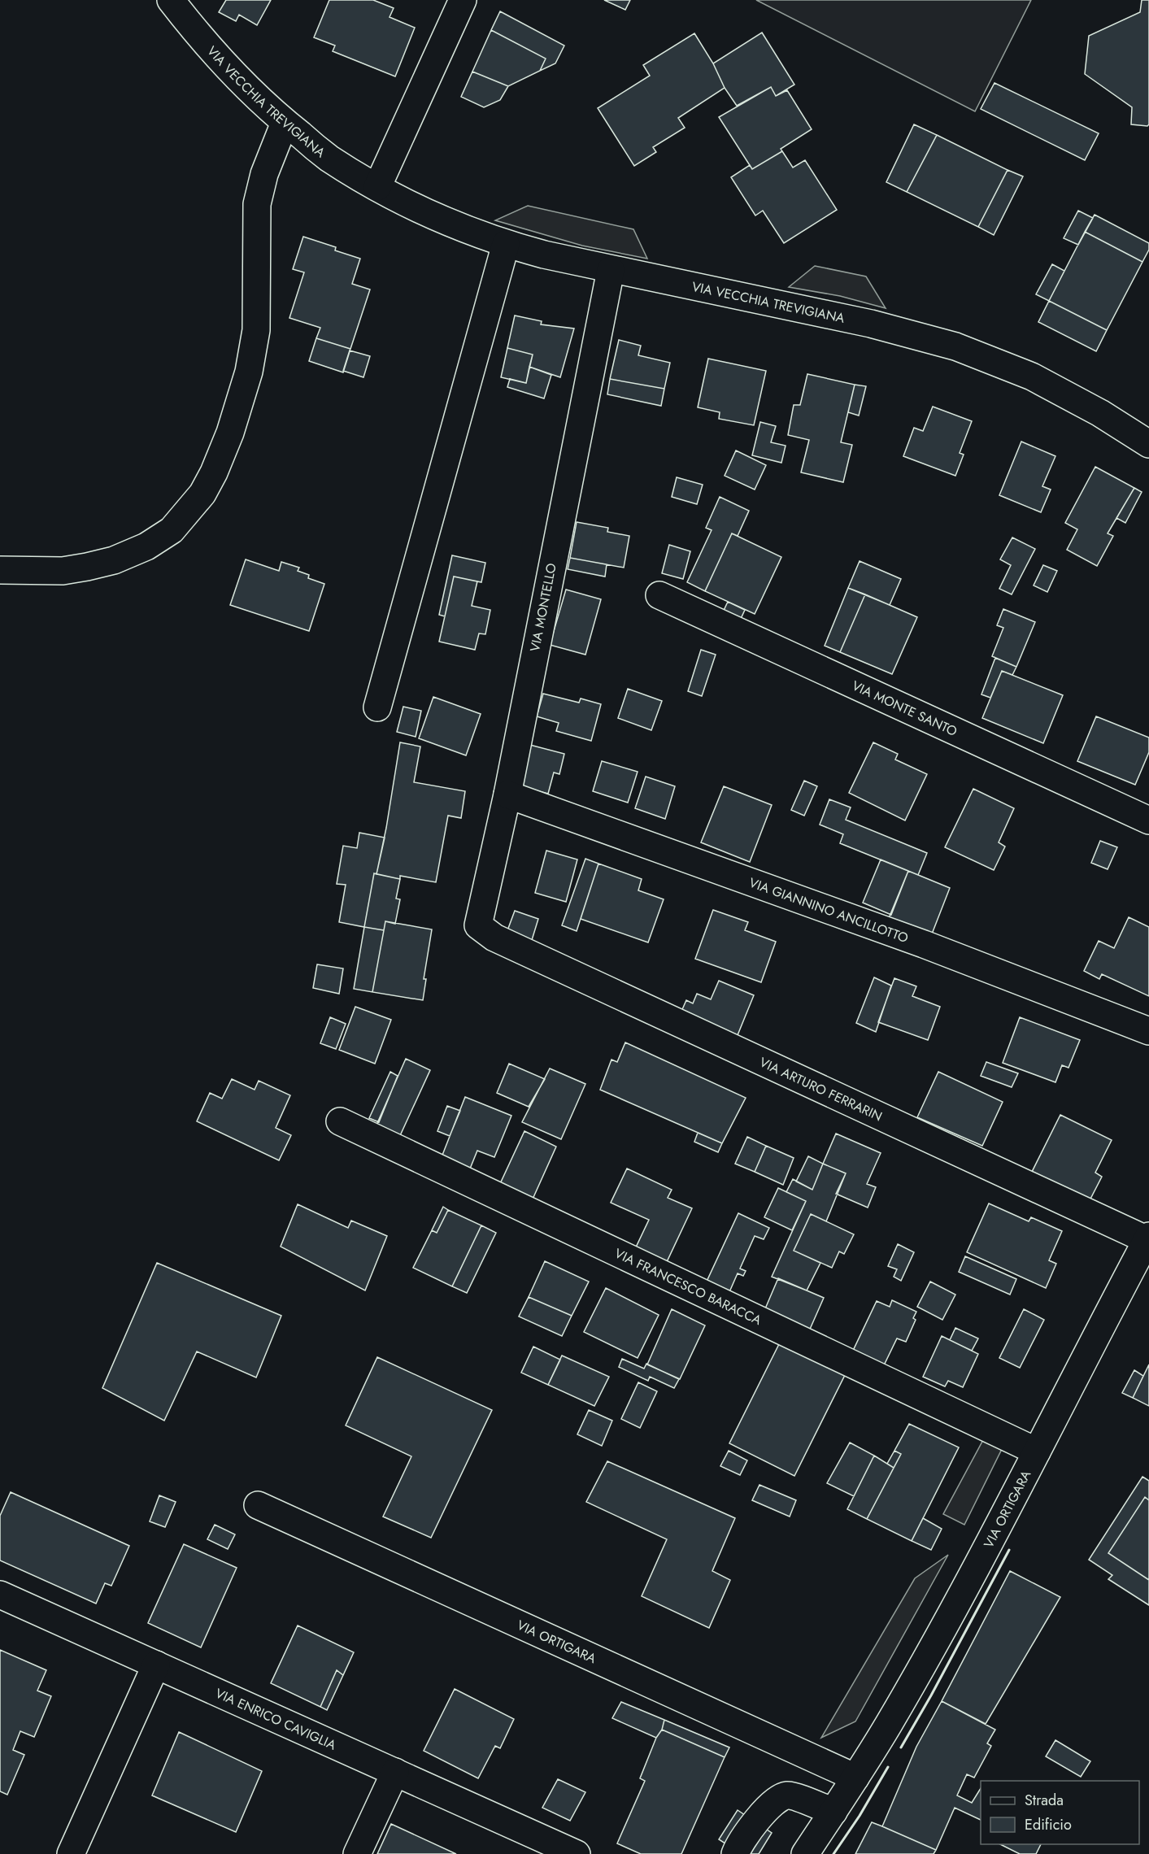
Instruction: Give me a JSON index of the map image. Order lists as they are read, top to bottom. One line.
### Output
{"streets":{"street":["VIA VECCHIA TREVIGIANA","VIA MONTELLO","VIA MONTE SANTO","VIA GIANNINO ANCILLOTTO","VIA ARTURO FERRARIN","VIA FRANCESCO BARACCA","VIA ORTIGARA","VIA ENRICO CAVIGLIA"]},"crossings":[["VIA VECCHIA TREVIGIANA","VIA MONTELLO"],["VIA MONTELLO","VIA GIANNINO ANCILLOTTO"],["VIA MONTELLO","VIA ARTURO FERRARIN"],["VIA ARTURO FERRARIN","VIA ORTIGARA"],["VIA FRANCESCO BARACCA","VIA ORTIGARA"]],"legend":["Strada","Edificio"]}
